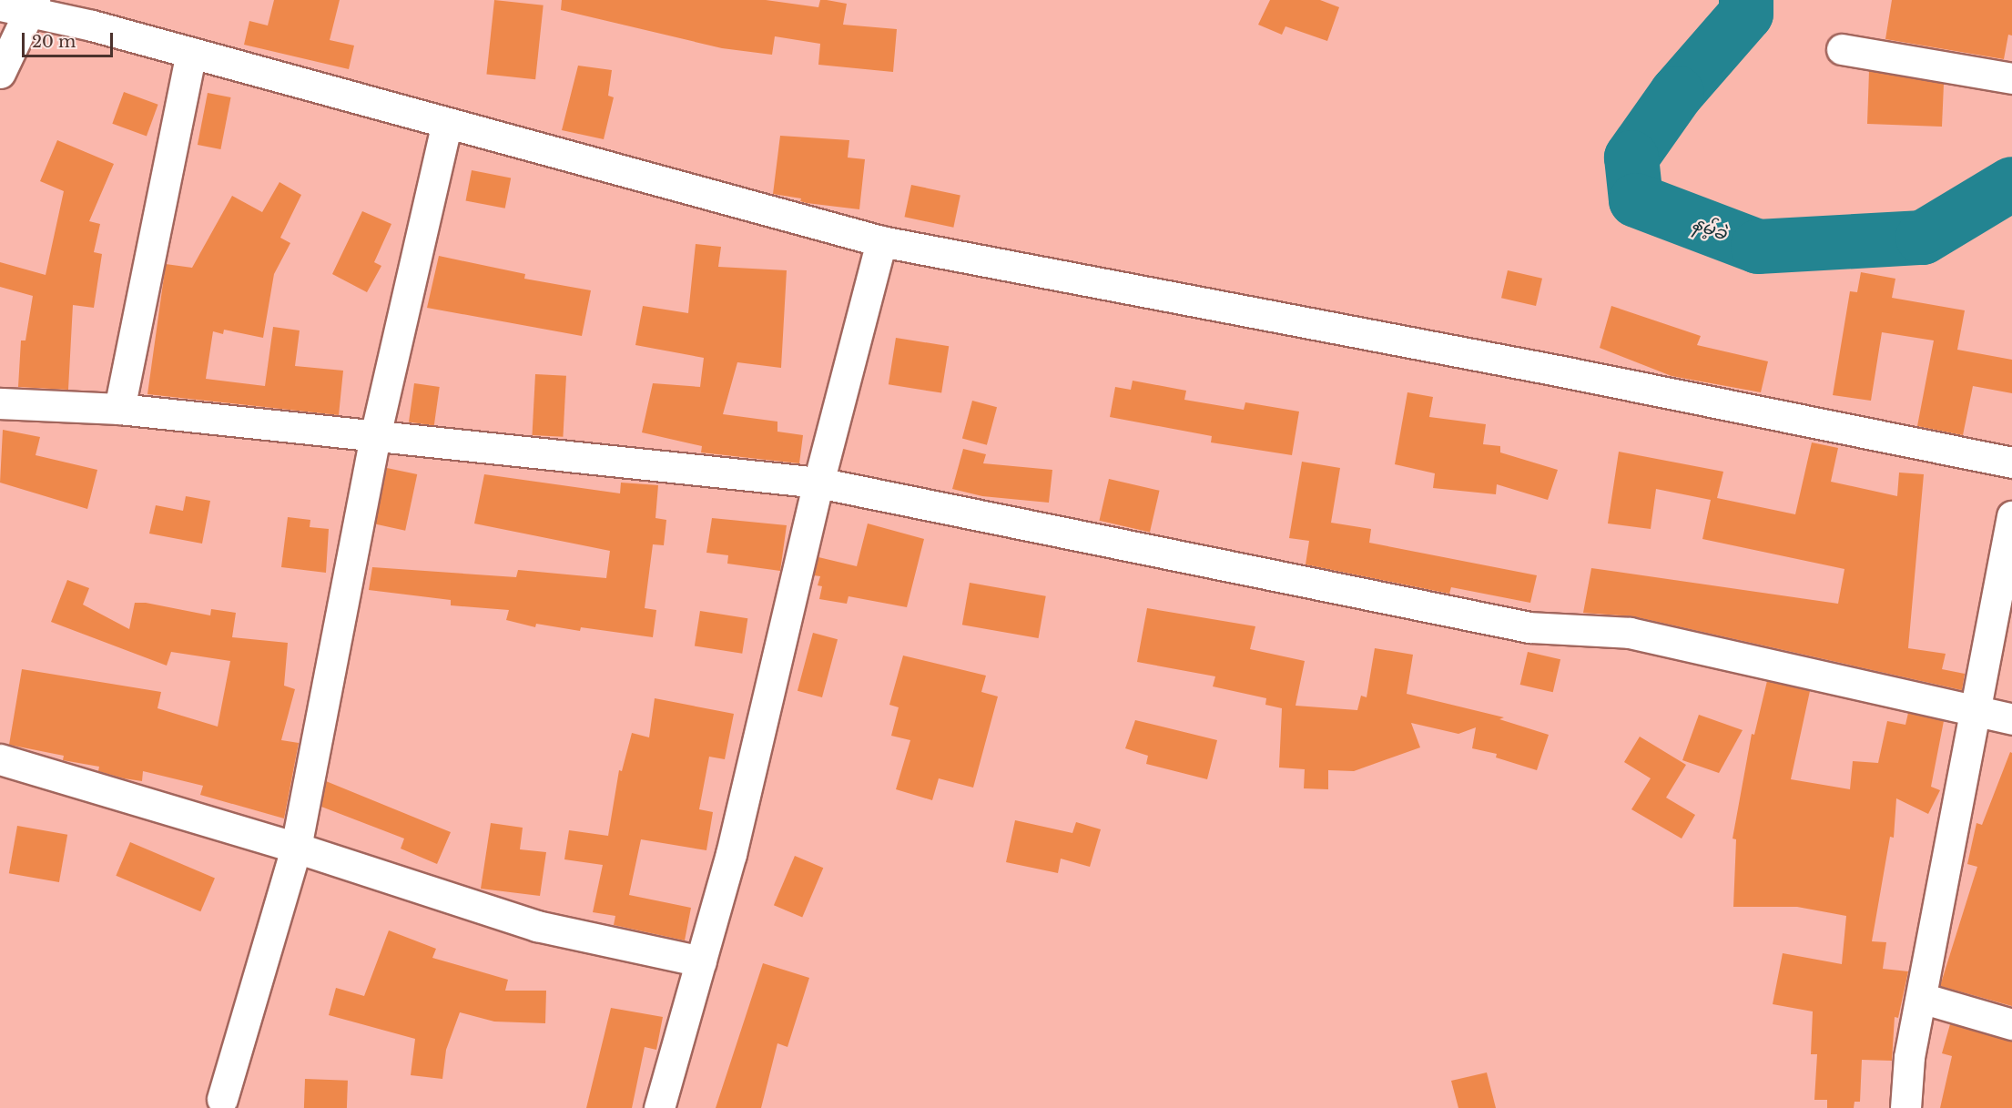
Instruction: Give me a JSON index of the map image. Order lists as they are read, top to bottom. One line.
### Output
{"water":["နမ့်ခဲ"],"scale_bar":"20 m"}
